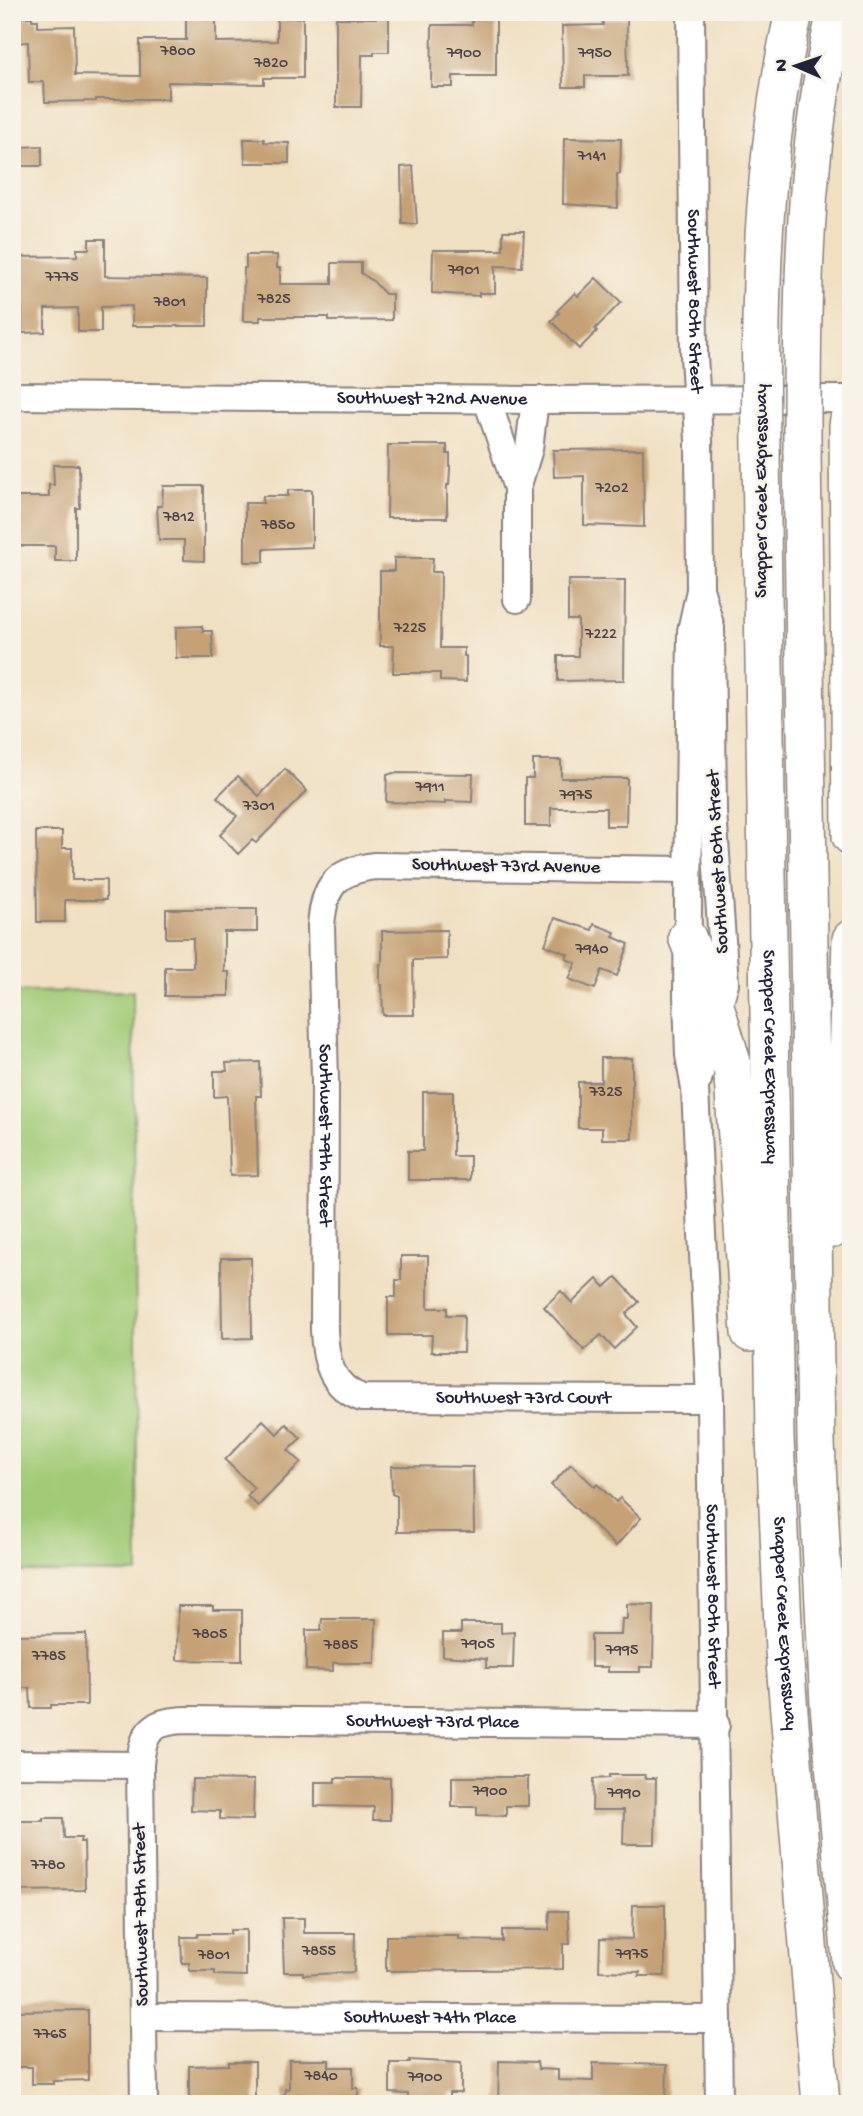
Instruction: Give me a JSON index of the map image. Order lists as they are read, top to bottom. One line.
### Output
{"streets":{"highway":["Snapper Creek Expressway"],"street":["Southwest 80th Street","Southwest 72nd Avenue","Southwest 73rd Avenue","Southwest 79th Street","Southwest 73rd Court","Southwest 73rd Place","Southwest 78th Street","Southwest 74th Place"]},"crossings":[["Southwest 80th Street","Southwest 72nd Avenue"],["Southwest 80th Street","Southwest 73rd Avenue"],["Southwest 80th Street","Southwest 73rd Court"],["Southwest 80th Street","Southwest 73rd Place"],["Southwest 80th Street","Southwest 74th Place"],["Southwest 73rd Avenue","Southwest 79th Street"],["Southwest 79th Street","Southwest 73rd Court"],["Southwest 73rd Place","Southwest 78th Street"],["Southwest 78th Street","Southwest 74th Place"]],"house_numbers":["7800","7900","7950","7820","7141","7901","7775","7825","7801","7202","7812","7850","7225","7222","7911","7975","7301","7940","7325","7805","7905","7885","7995","7785","7900","7990","7780","7855","7975","7801","7765","7840","7900"],"north":"left"}
